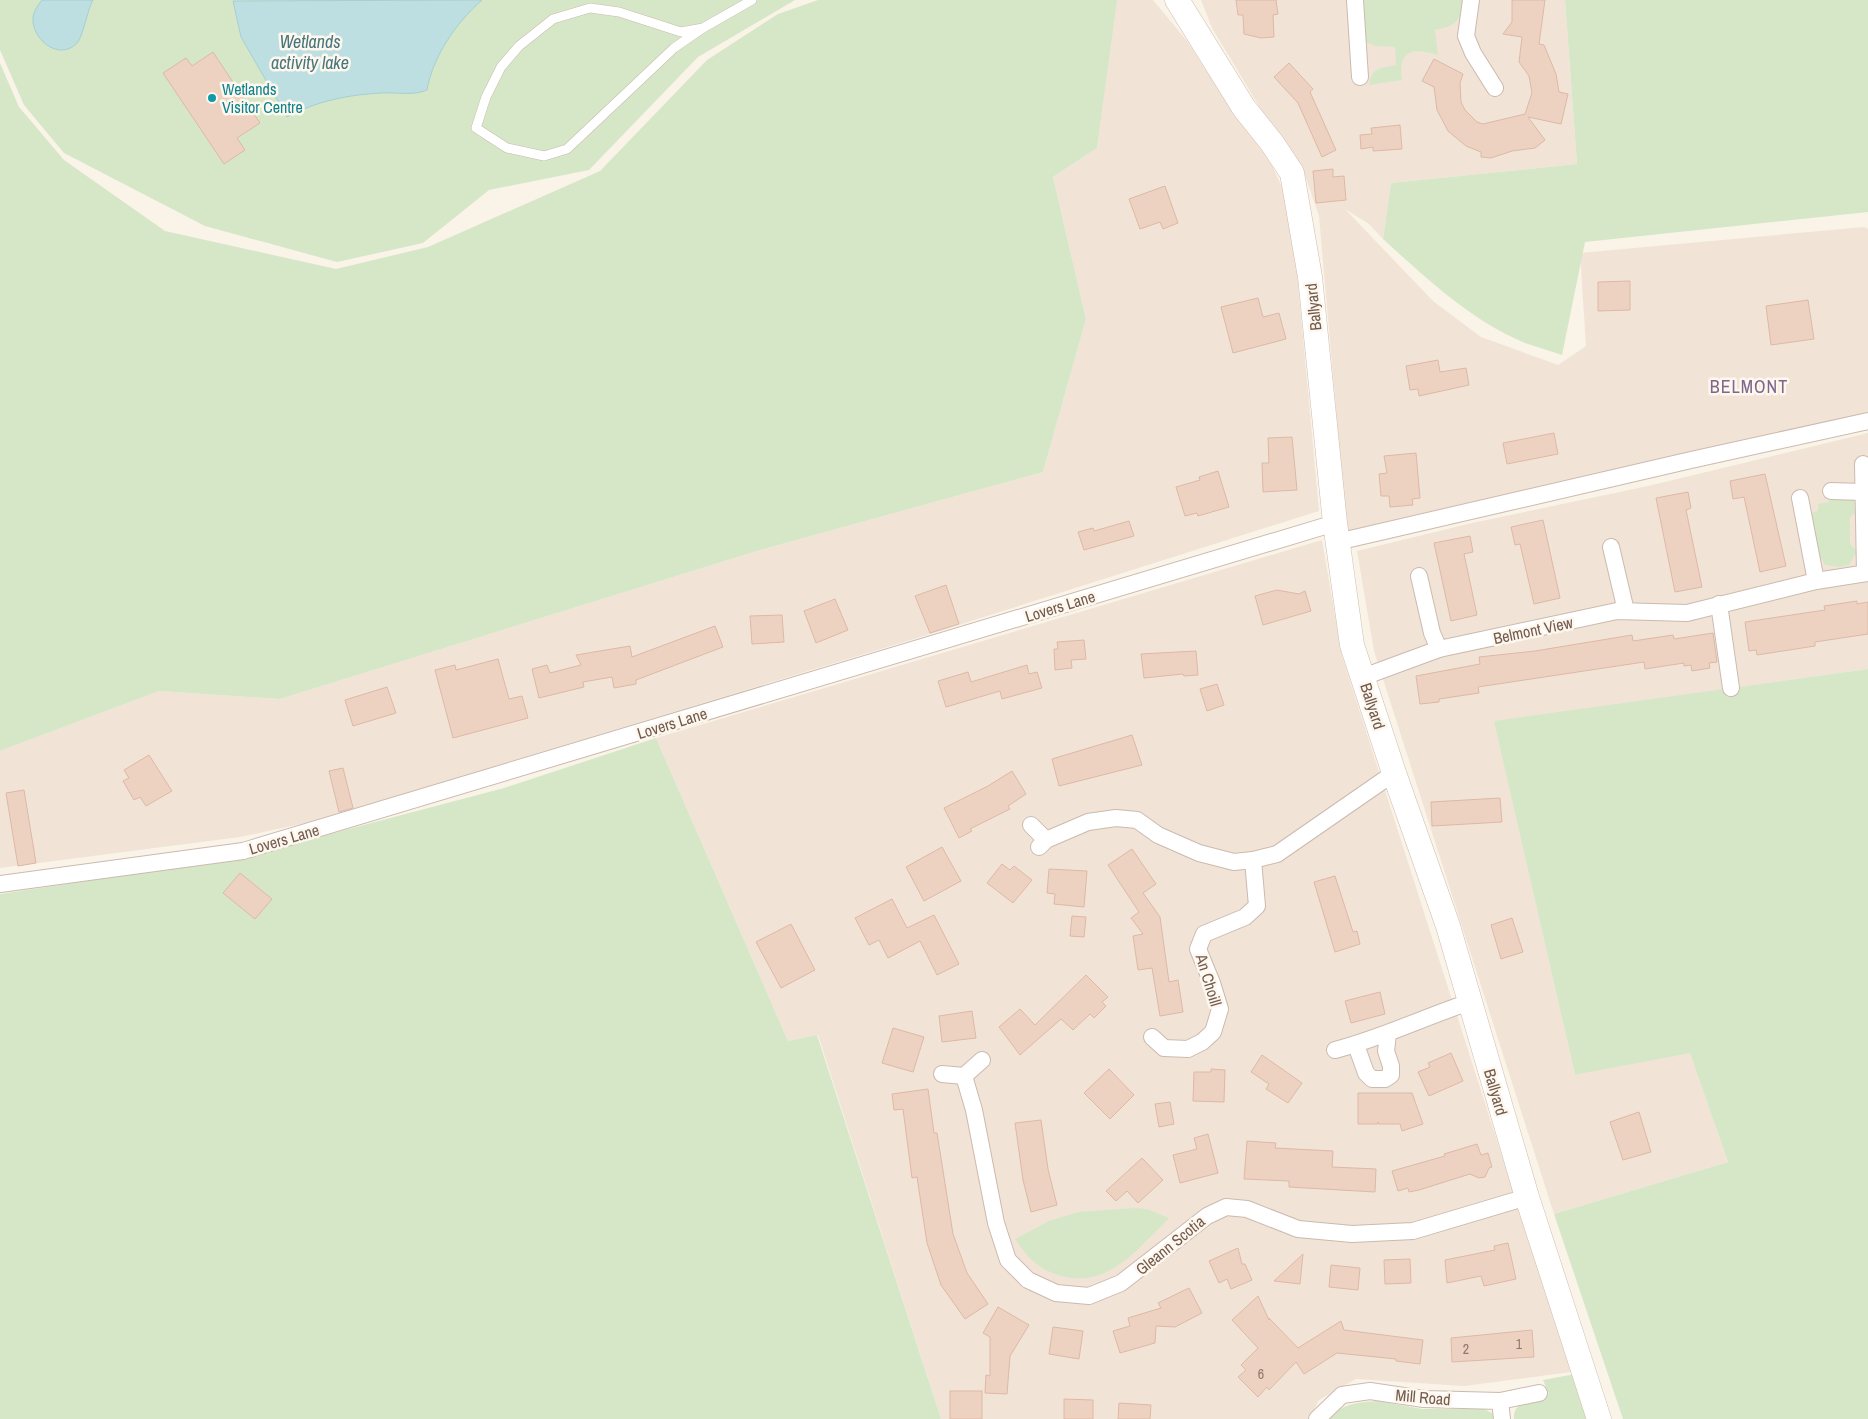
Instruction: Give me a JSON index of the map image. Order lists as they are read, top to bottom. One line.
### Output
{"streets":{"street":["Ballyard","Lovers Lane","Belmont View","An Choill","Gleann Scotia","Mill Road"]},"crossings":[["Ballyard","Lovers Lane"],["Ballyard","Belmont View"],["Ballyard","Gleann Scotia"]],"districts":["BELMONT"],"water":["Wetlands activity lake"],"places":["Wetlands Visitor Centre"],"house_numbers":["1","2","6"]}
